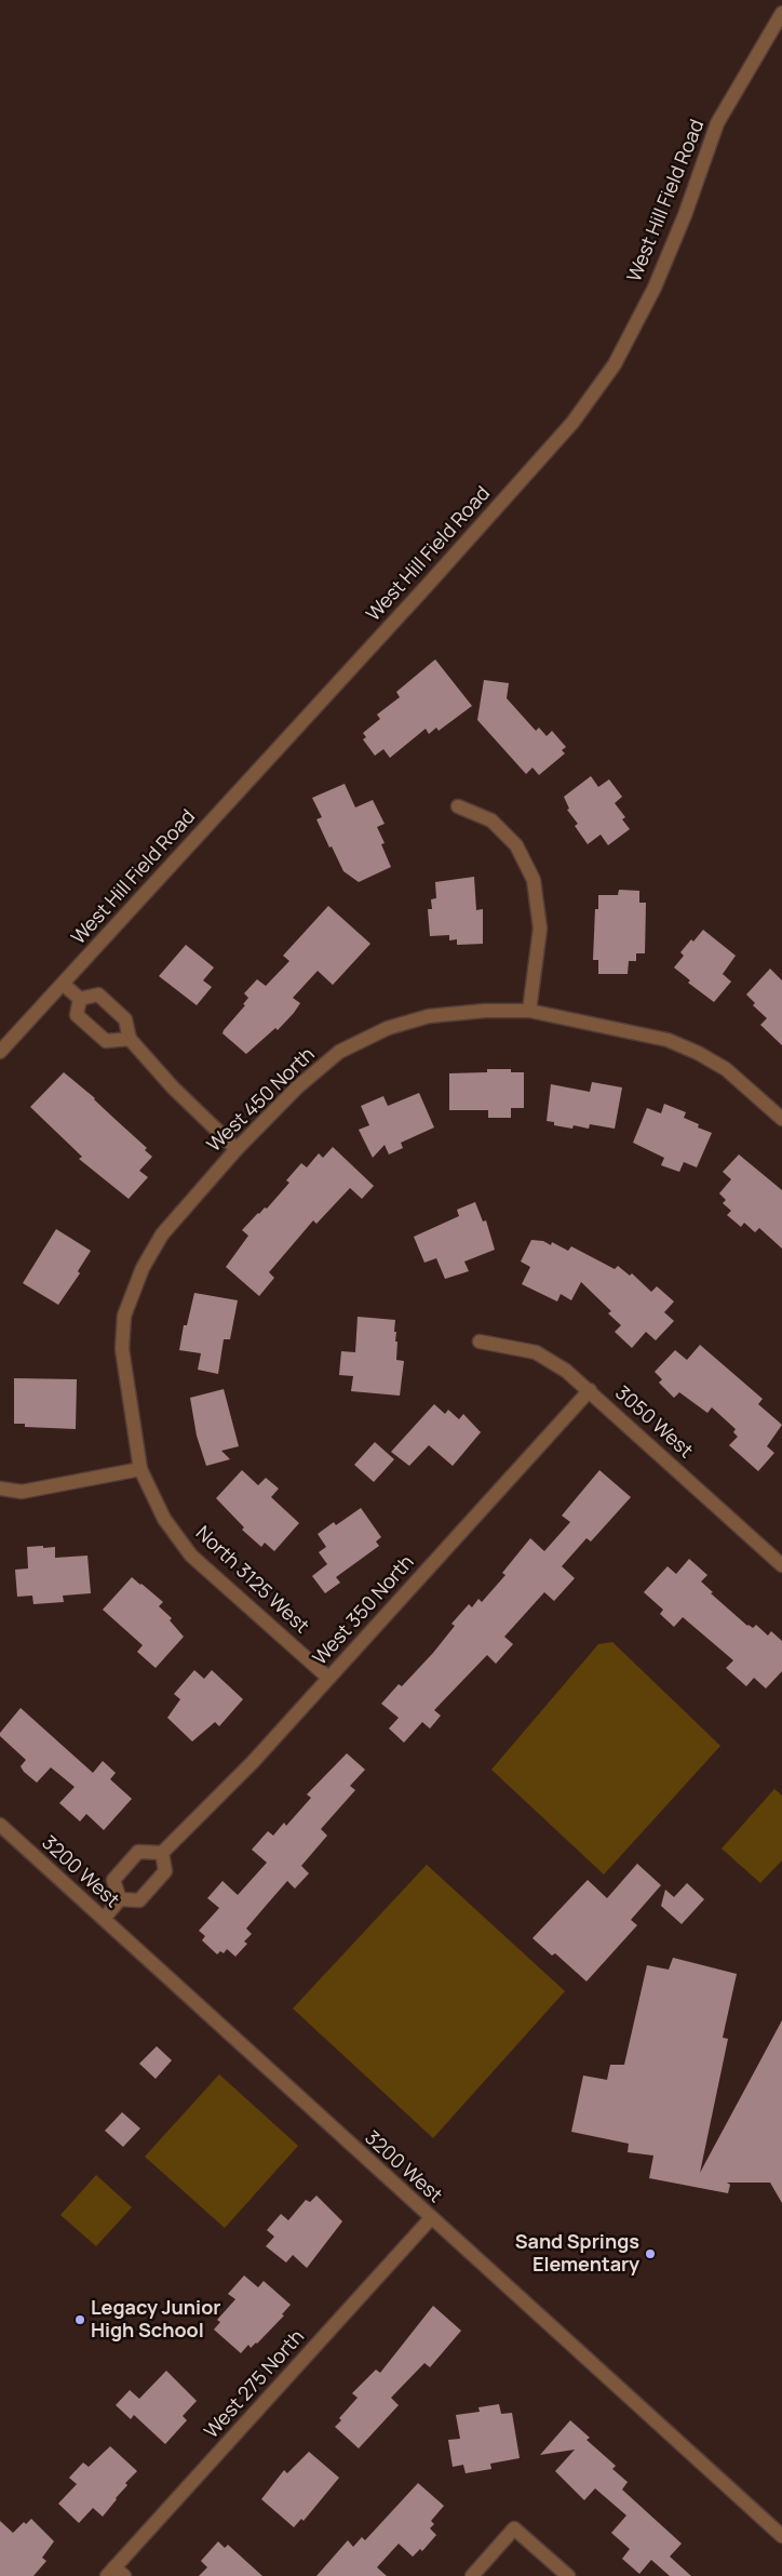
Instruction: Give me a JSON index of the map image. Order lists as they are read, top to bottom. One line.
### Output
{"streets":{"street":["West Hill Field Road","West 450 North","3050 West","North 3125 West","West 350 North","3200 West","West 275 North"]},"crossings":[["West 450 North","North 3125 West"],["3050 West","West 350 North"],["North 3125 West","West 350 North"],["3200 West","West 275 North"]],"places":["Sand Springs Elementary","Legacy Junior High School"]}
